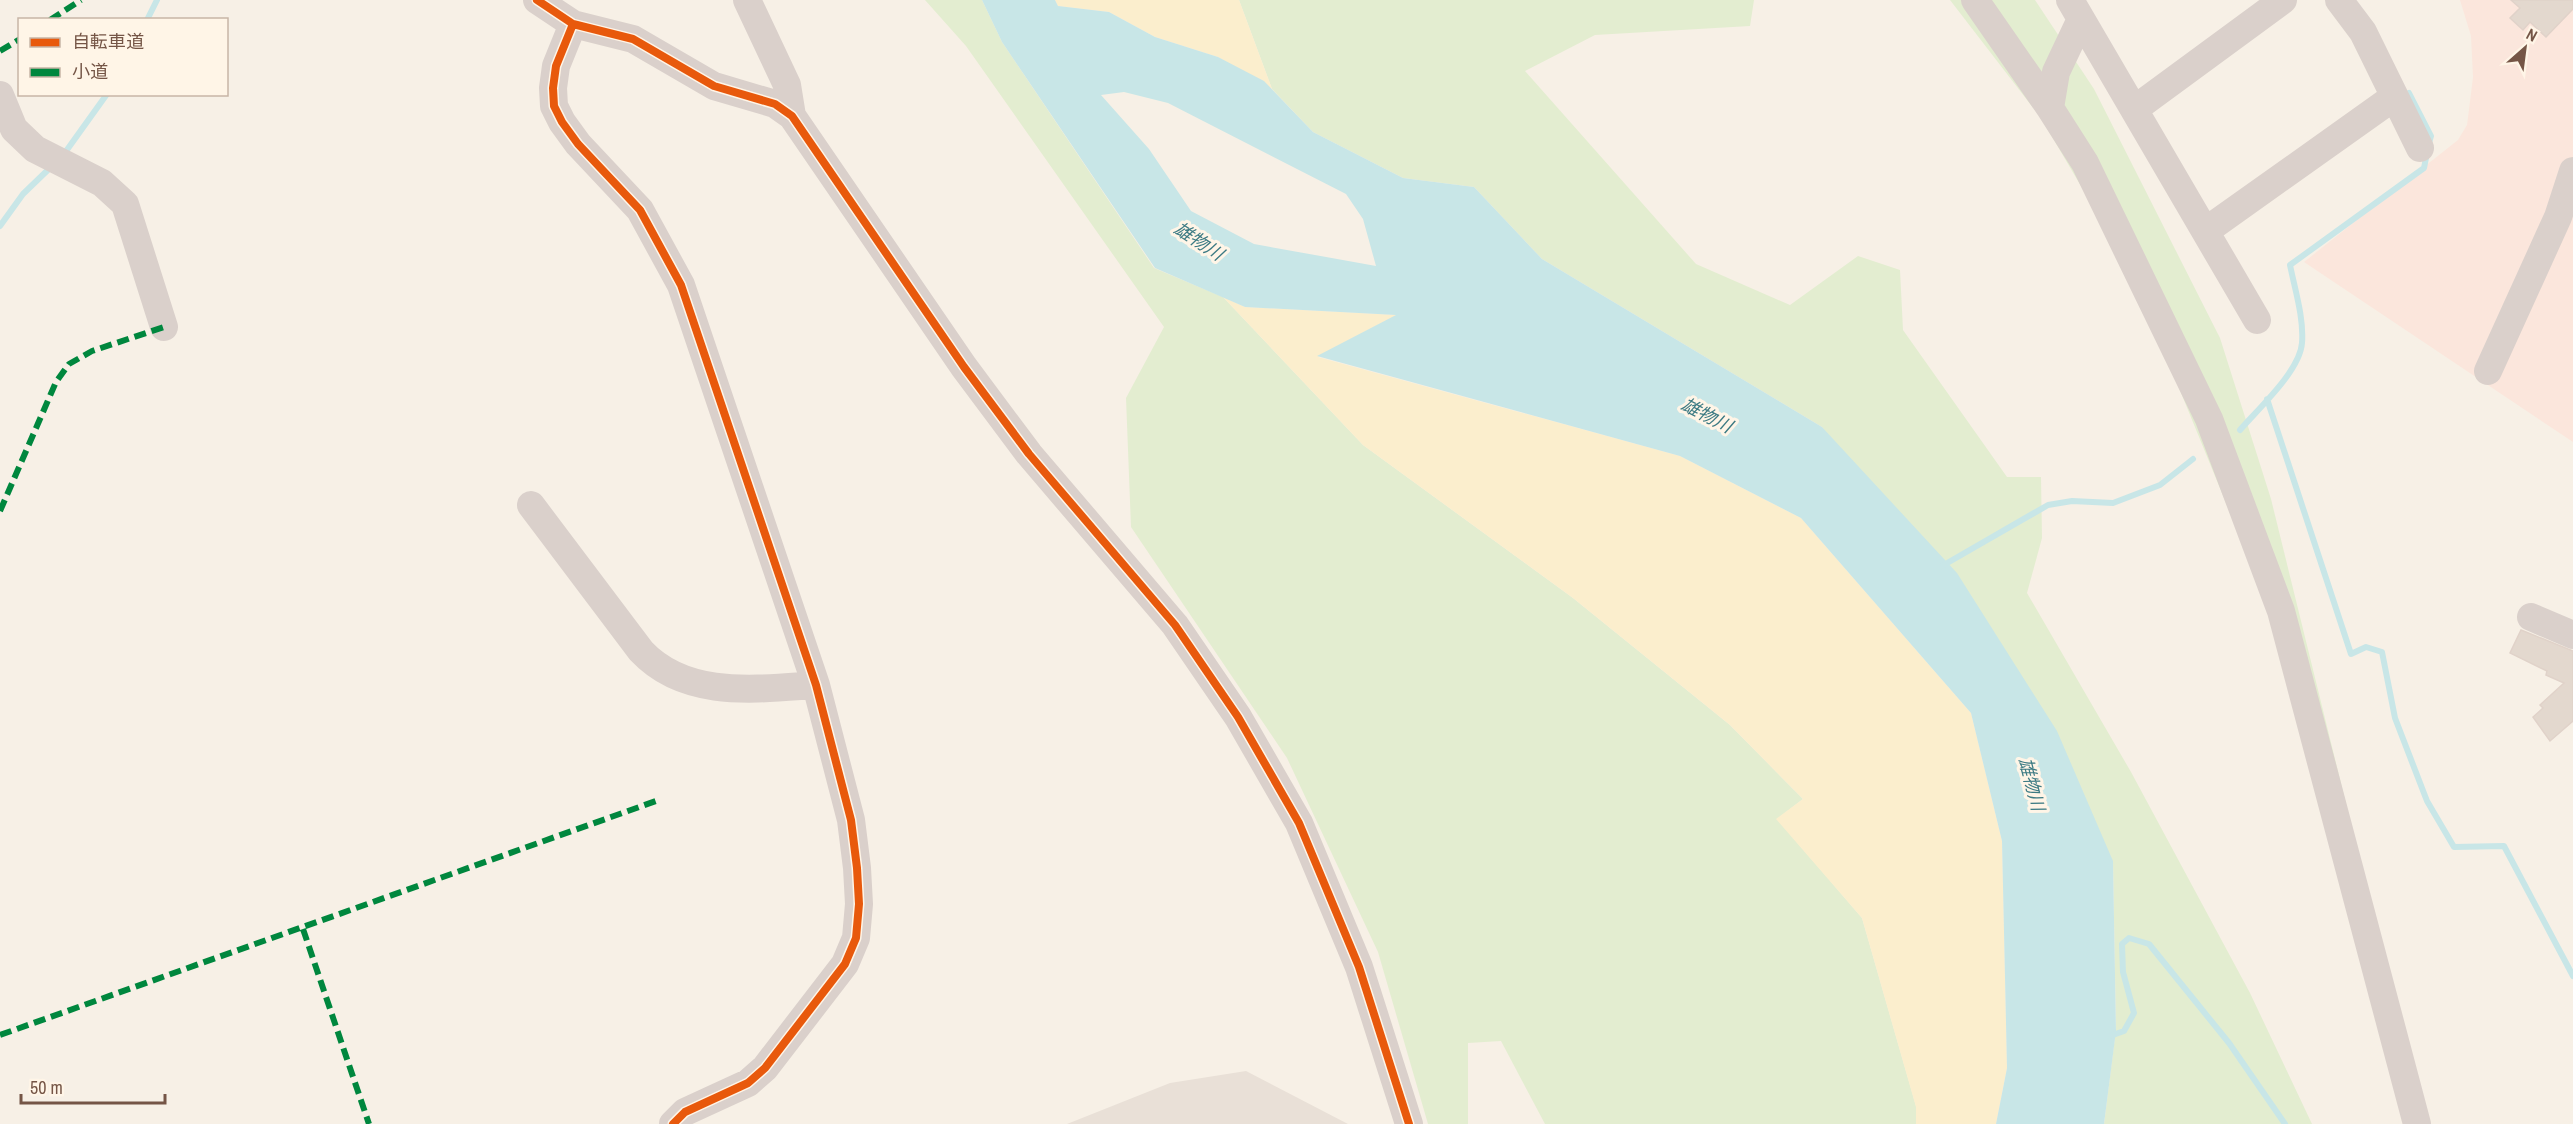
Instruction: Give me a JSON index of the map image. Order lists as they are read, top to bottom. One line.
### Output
{"water":["雄物川"],"legend":["自転車道","小道"],"scale_bar":"50 m","north":"top right"}
